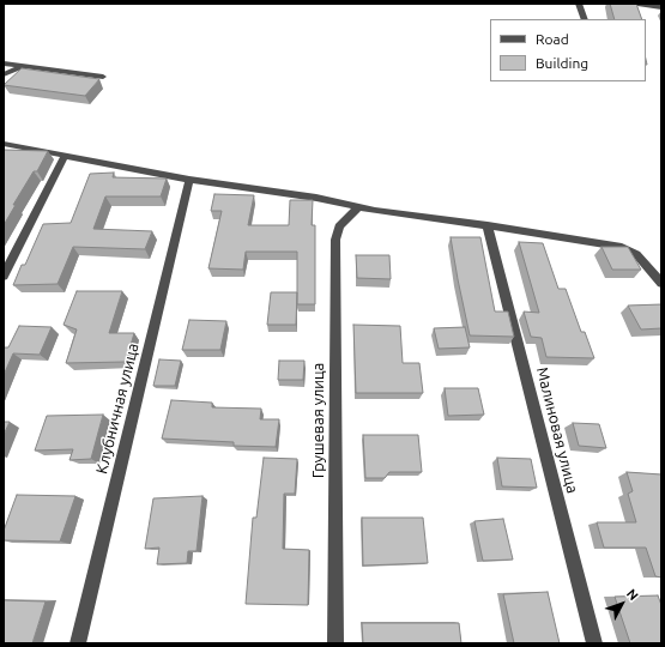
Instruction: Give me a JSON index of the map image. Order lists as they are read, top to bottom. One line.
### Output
{"streets":{"street":["Клубничная улица","Грушевая улица","Малиновая улица"]},"legend":["Road","Building"],"north":"top right"}
